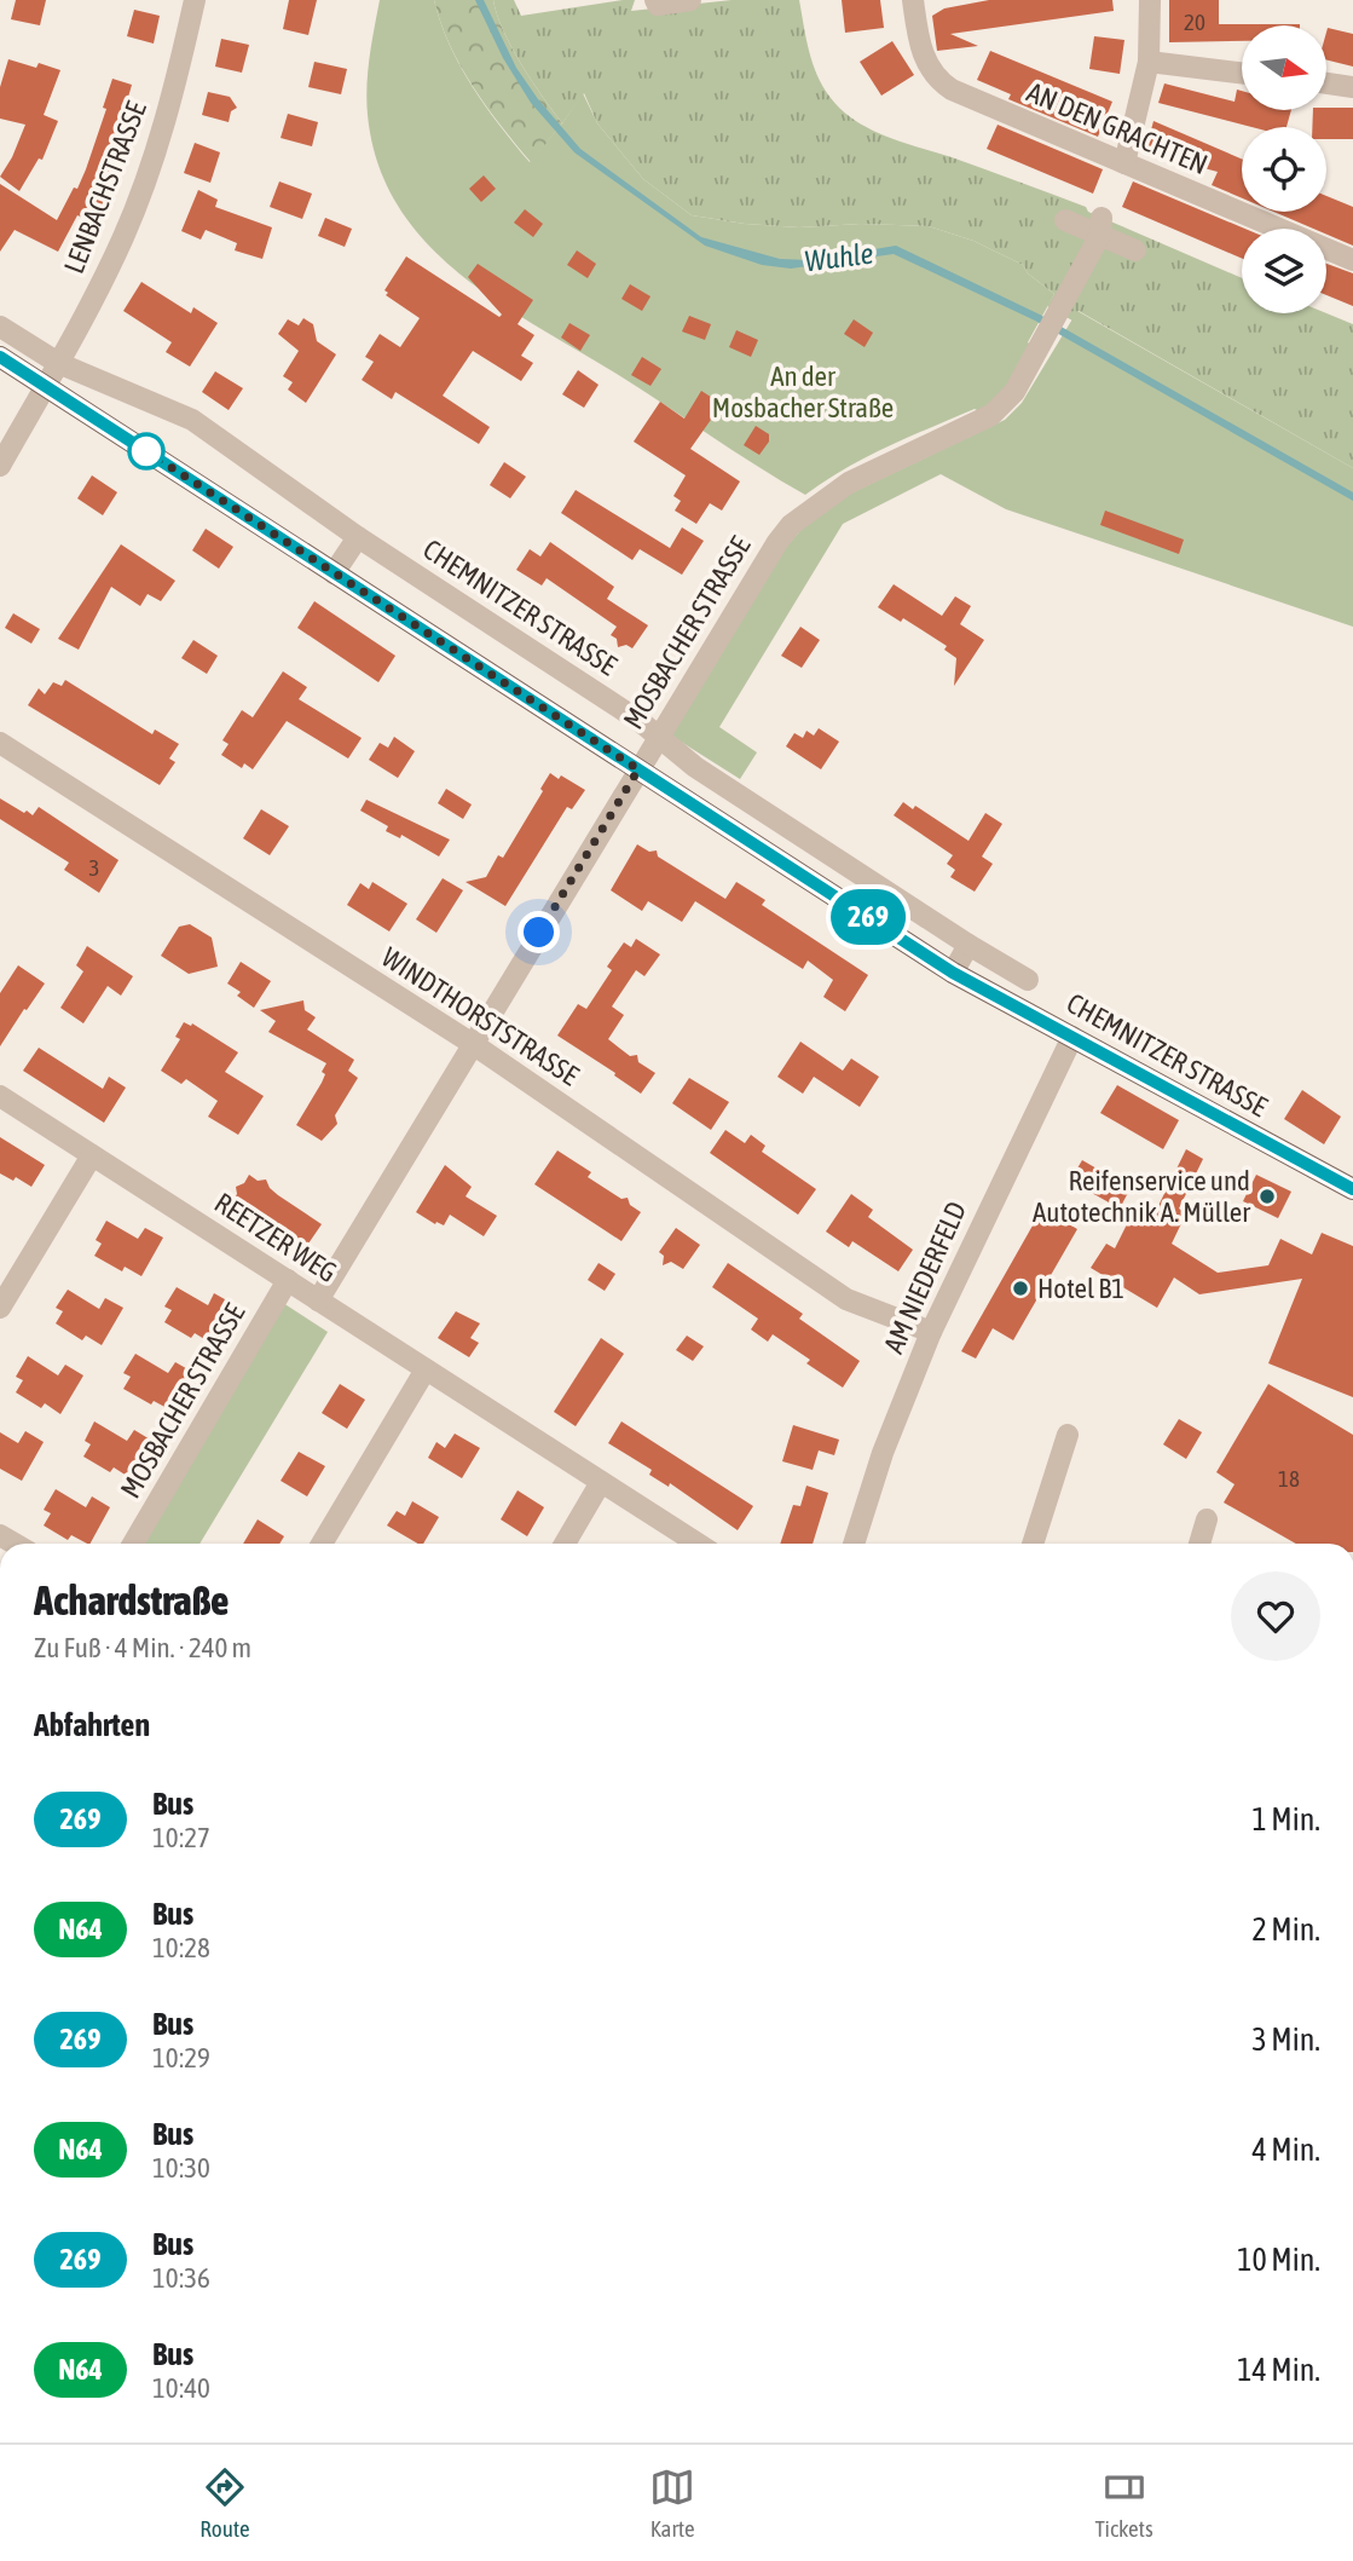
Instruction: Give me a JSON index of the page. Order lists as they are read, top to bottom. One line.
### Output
{"streets":{"main road":["CHEMNITZER STRASSE"],"street":["AN DEN GRACHTEN","LENBACHSTRASSE","MOSBACHER STRASSE","WINDTHORSTSTRASSE","REETZER WEG","AM NIEDERFELD"]},"crossings":[["LENBACHSTRASSE","CHEMNITZER STRASSE"],["CHEMNITZER STRASSE","MOSBACHER STRASSE"],["CHEMNITZER STRASSE","AM NIEDERFELD"],["MOSBACHER STRASSE","WINDTHORSTSTRASSE"],["MOSBACHER STRASSE","REETZER WEG"],["WINDTHORSTSTRASSE","AM NIEDERFELD"]],"water":["Wuhle"],"parks":["An der Mosbacher Straße"],"places":["Reifenservice und Autotechnik A. Müller","Hotel B1"],"lines":["bus line 269"],"house_numbers":["20","3","18"],"north":"right","page":{"on_map":"269","heading":[["Achardstraße","Zu Fuß · 4 Min. · 240 m"],"Abfahrten"],"list":[{"mark":"269","name":"Bus","note":"10:27","value":"1 Min."},{"mark":"N64","name":"Bus","note":"10:28","value":"2 Min."},{"mark":"269","name":"Bus","note":"10:29","value":"3 Min."},{"mark":"N64","name":"Bus","note":"10:30","value":"4 Min."},{"mark":"269","name":"Bus","note":"10:36","value":"10 Min."},{"mark":"N64","name":"Bus","note":"10:40","value":"14 Min."}],"tabs":["Route","Karte","Tickets"]}}
